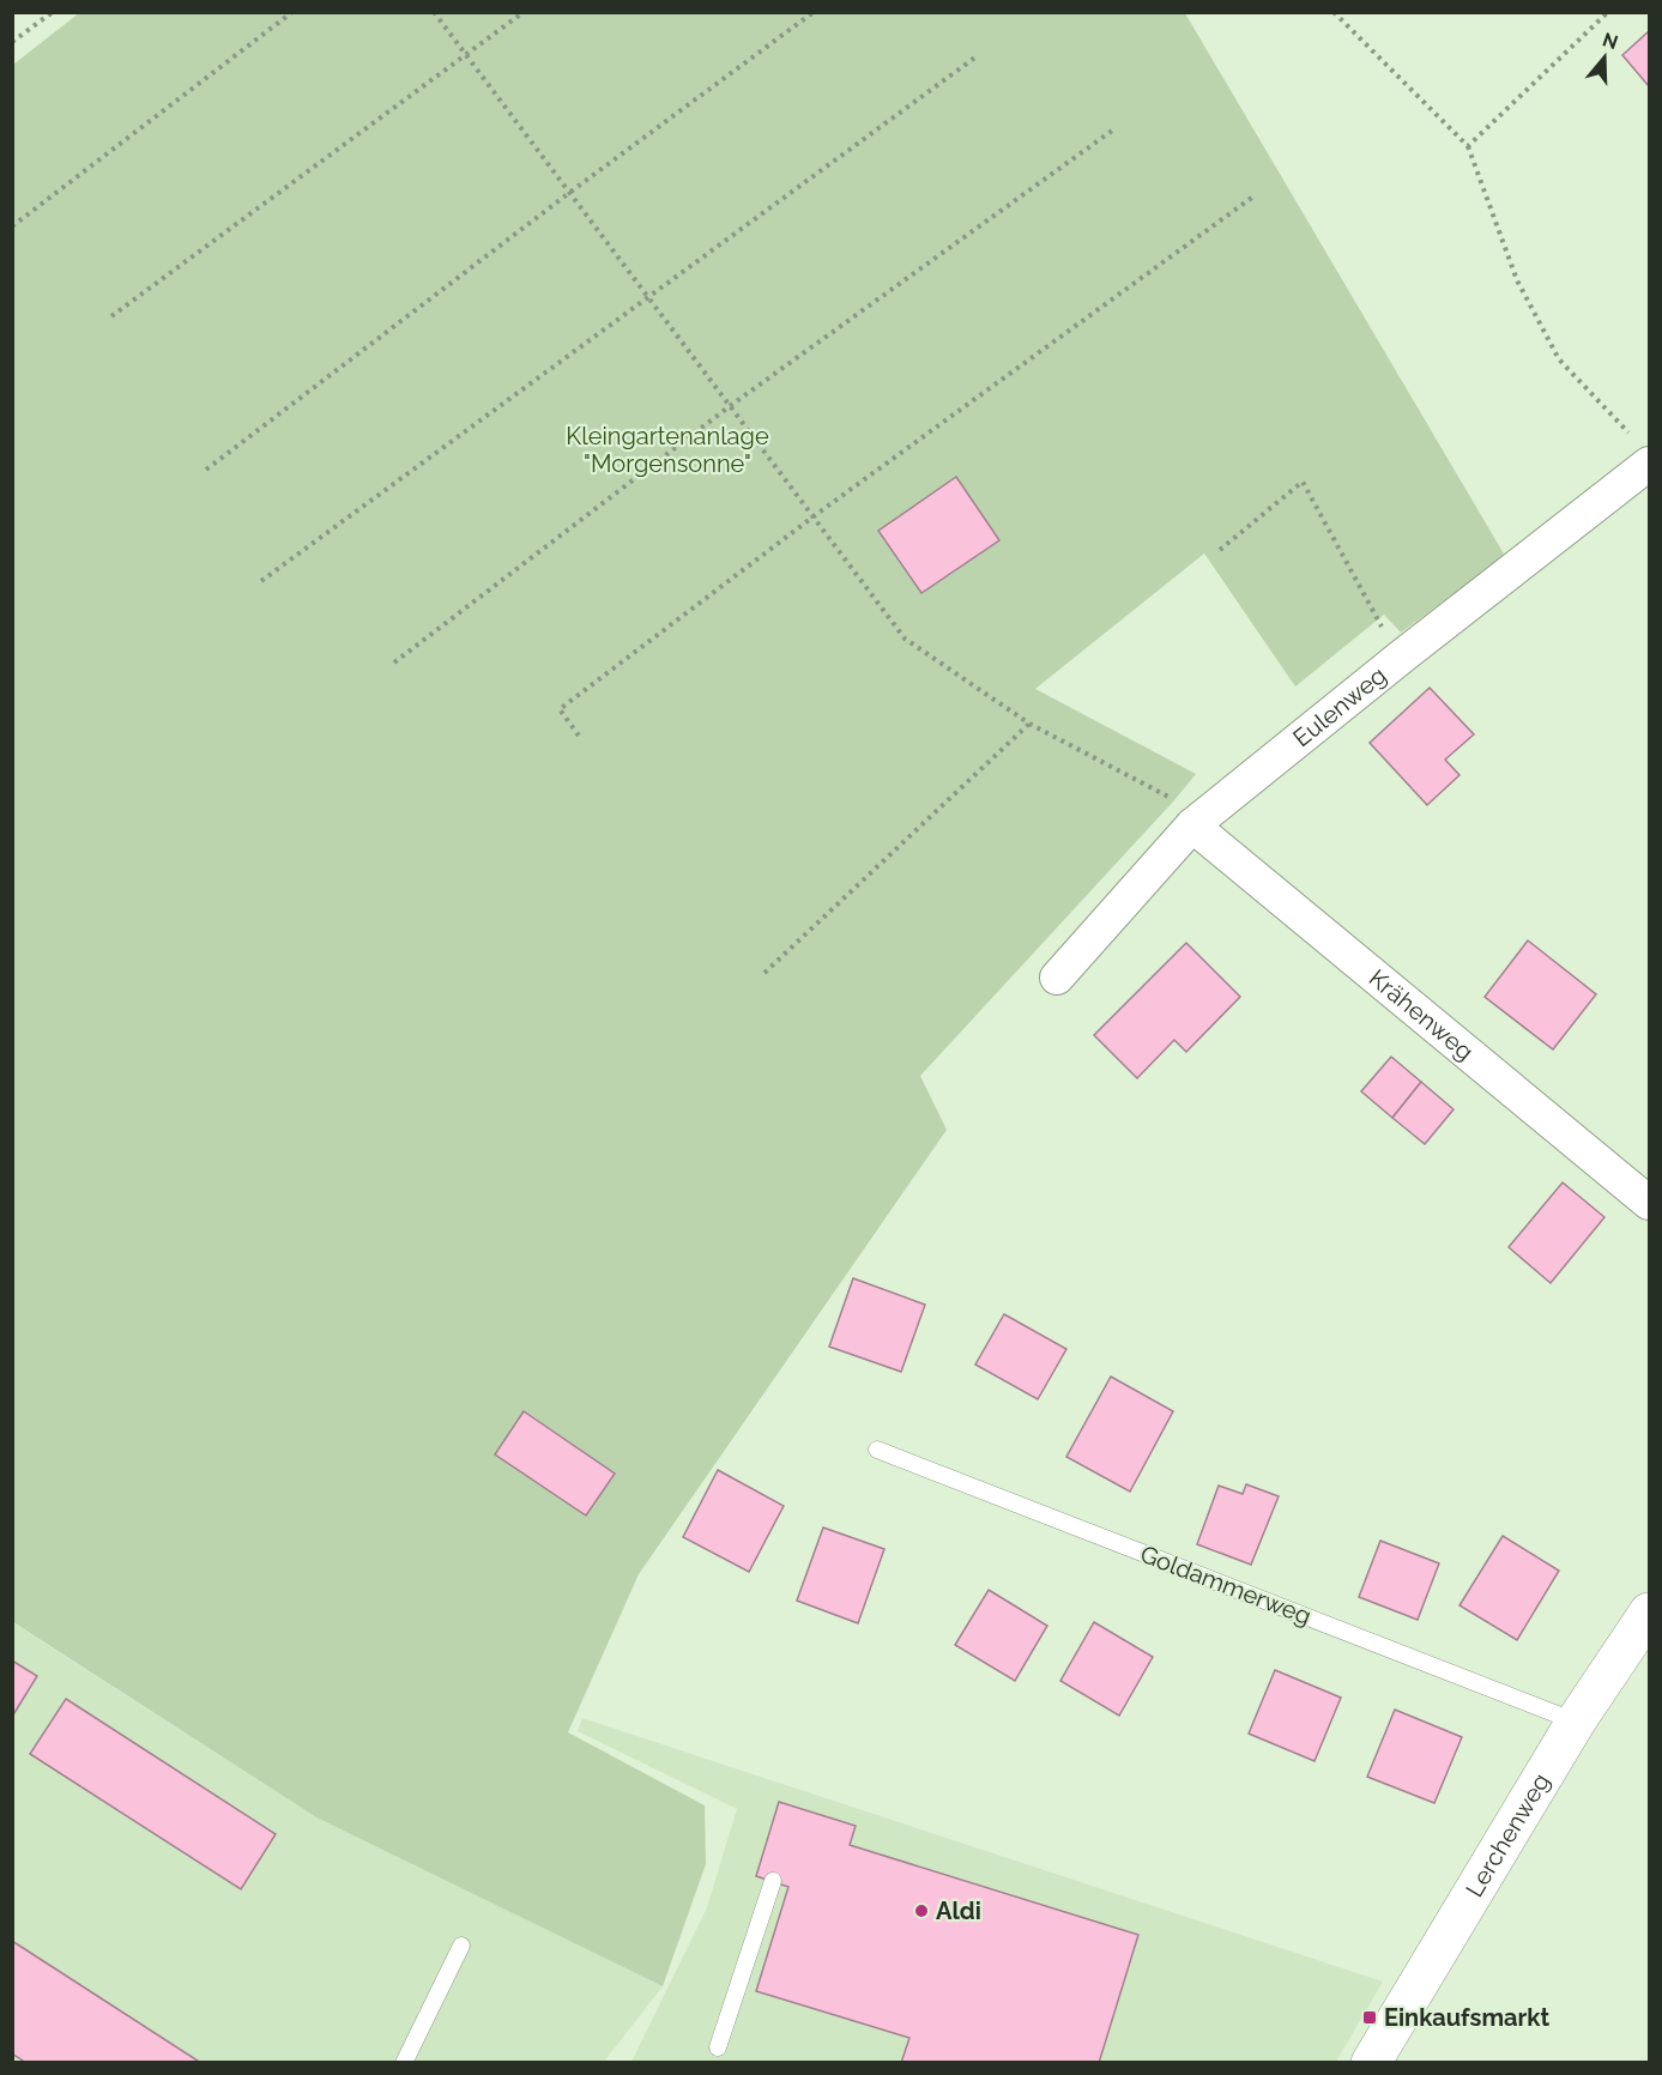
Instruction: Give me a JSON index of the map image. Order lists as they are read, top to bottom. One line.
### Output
{"streets":{"street":["Eulenweg","Krähenweg","Lerchenweg"],"lane":["Goldammerweg"]},"crossings":[["Eulenweg","Krähenweg"],["Goldammerweg","Lerchenweg"]],"parks":["Kleingartenanlage \"Morgensonne\""],"places":{"other":["Aldi"],"transit":["Einkaufsmarkt"]},"north":"top"}
